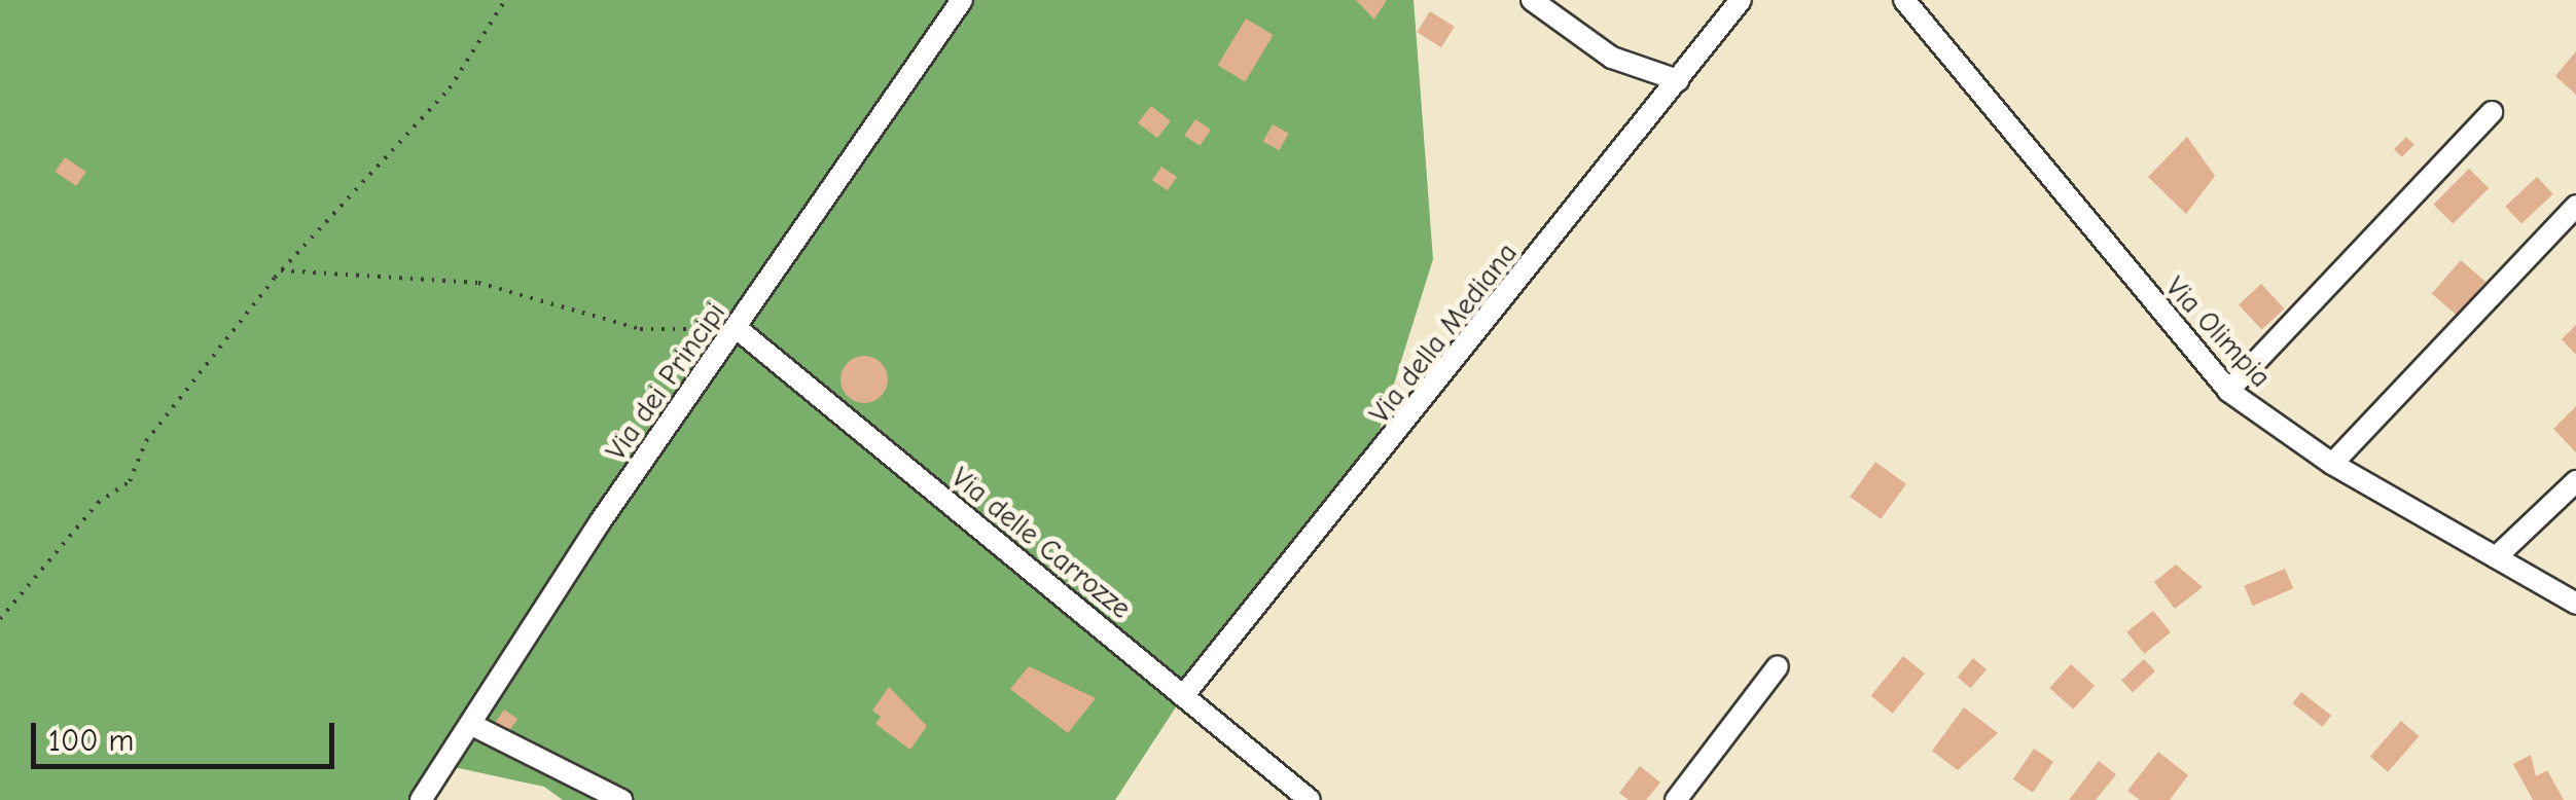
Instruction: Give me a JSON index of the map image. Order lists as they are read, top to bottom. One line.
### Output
{"streets":{"street":["Via Olimpia","Via della Mediana","Via dei Principi","Via delle Carrozze"]},"crossings":[["Via della Mediana","Via delle Carrozze"],["Via dei Principi","Via delle Carrozze"]],"scale_bar":"100 m"}
